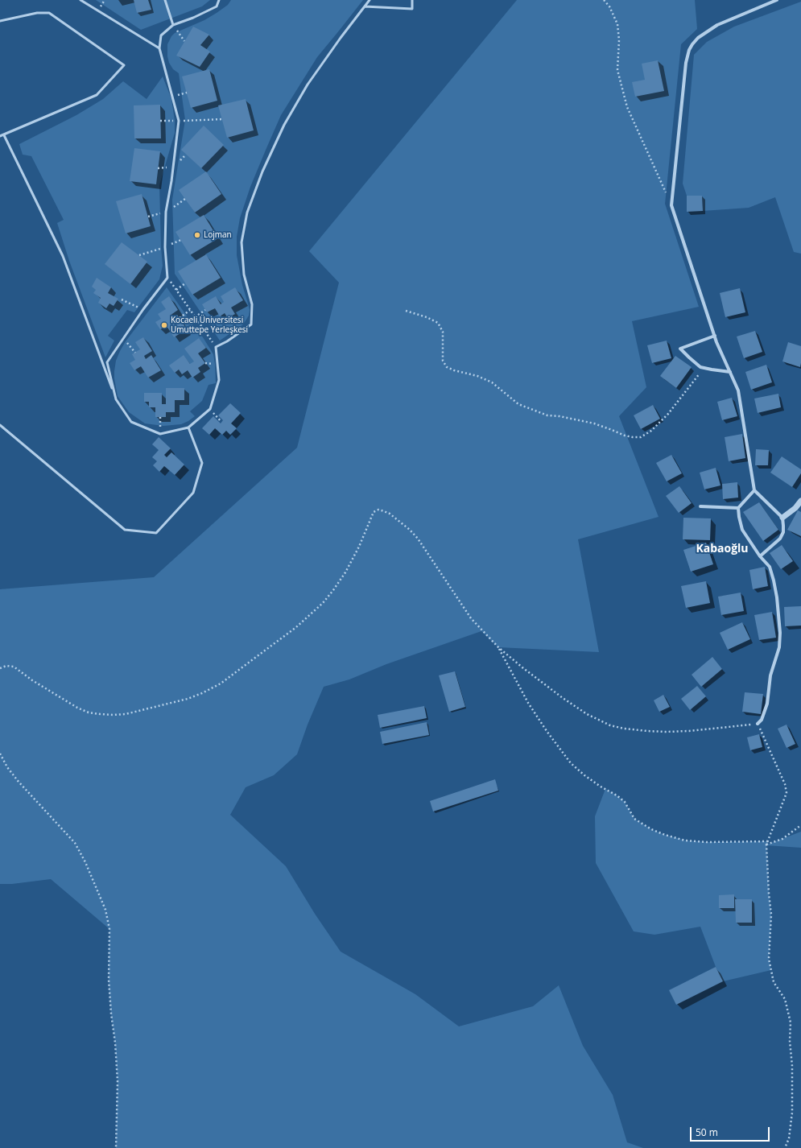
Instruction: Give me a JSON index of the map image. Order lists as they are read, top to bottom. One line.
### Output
{"districts":["Kabaoğlu"],"places":["Lojman","Kocaeli Üniversitesi Umuttepe Yerleşkesi"],"scale_bar":"50 m"}
